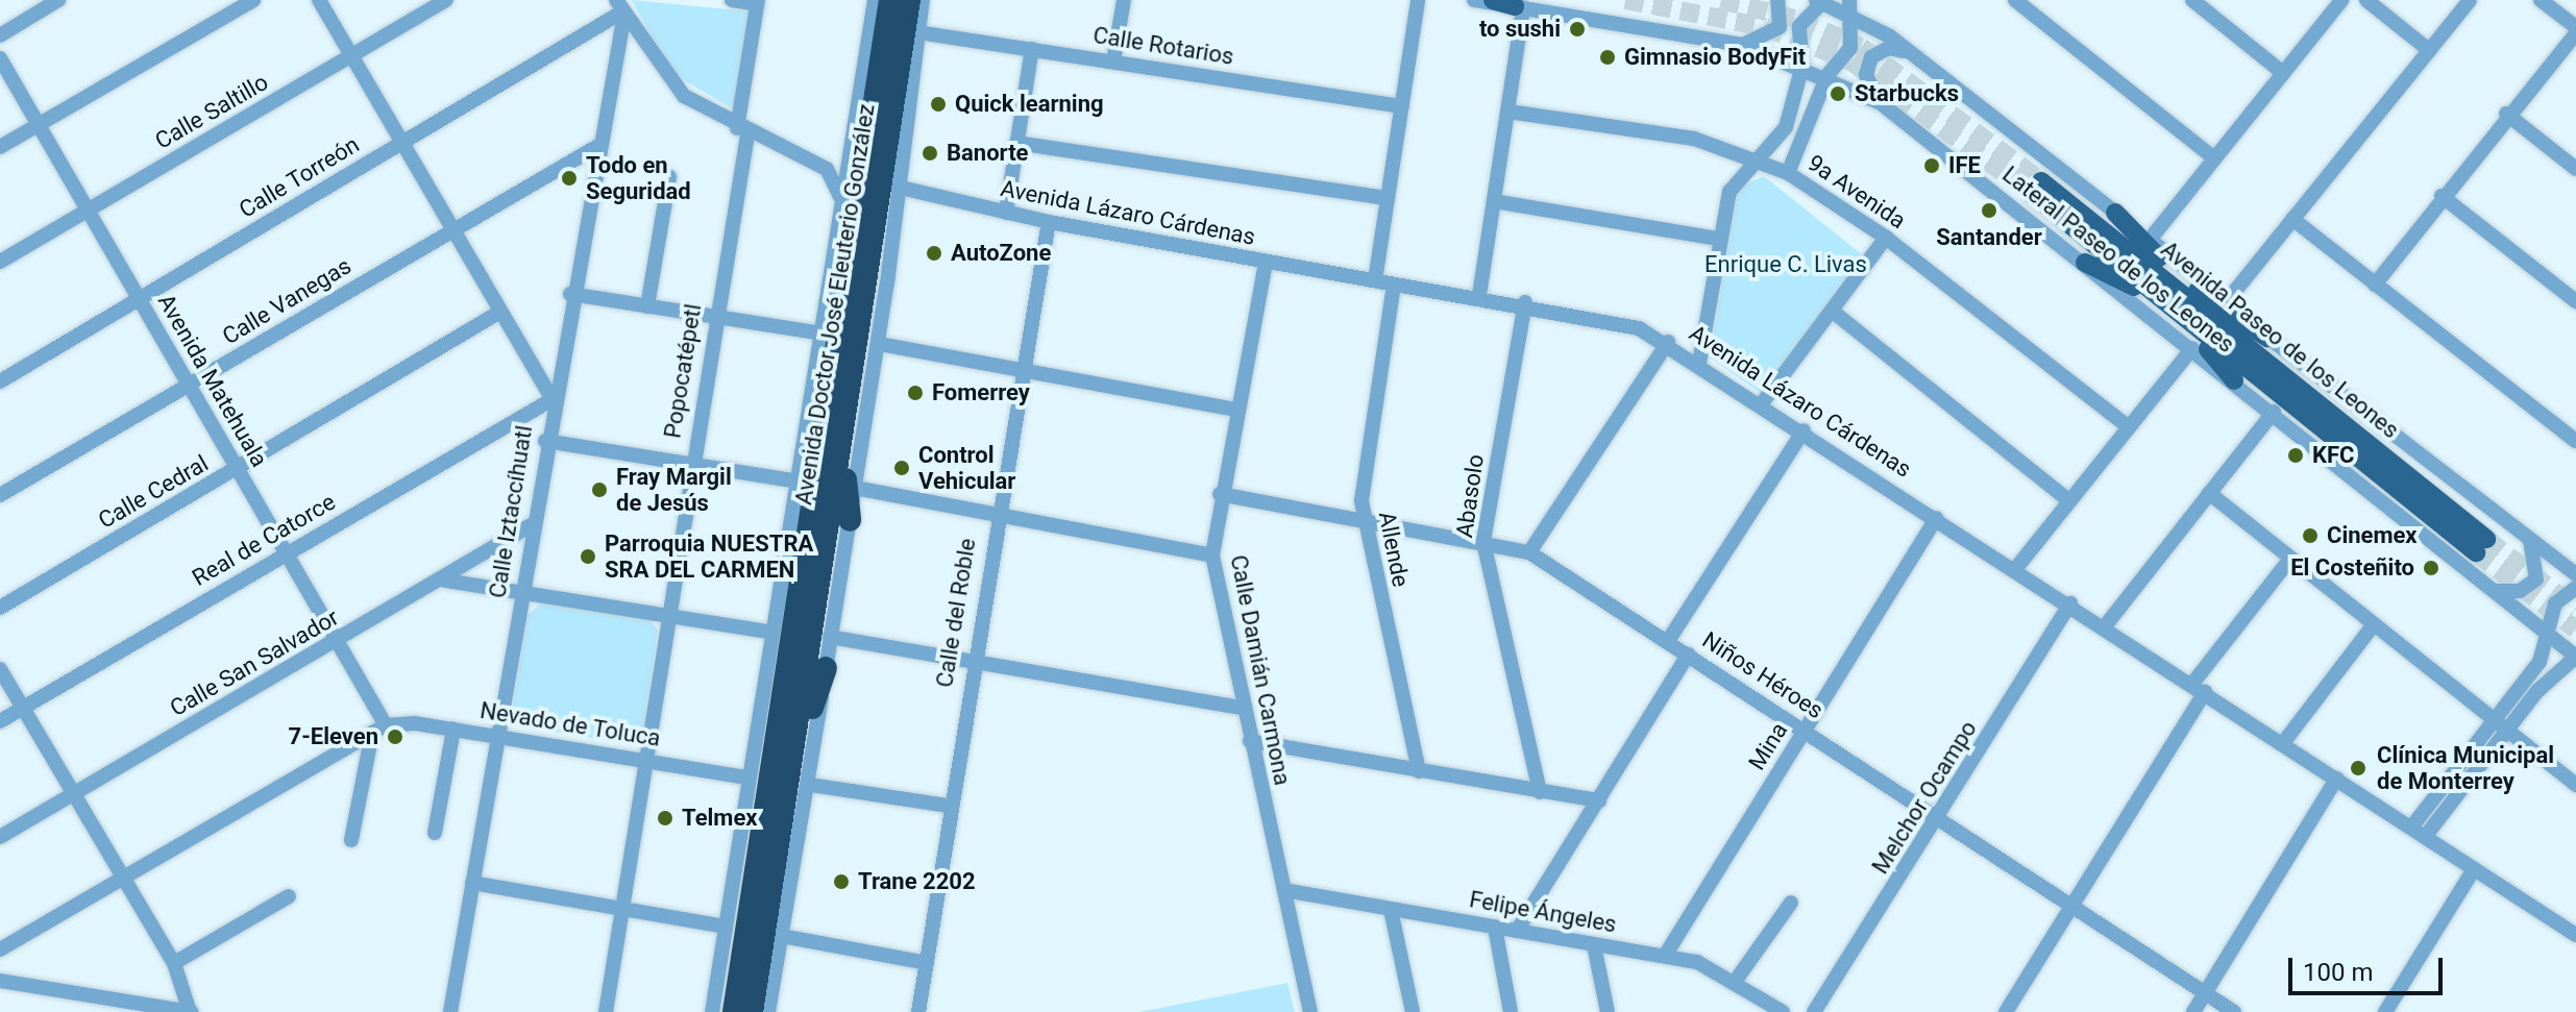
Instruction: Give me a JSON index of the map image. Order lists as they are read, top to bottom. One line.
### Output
{"streets":{"highway":["Avenida Doctor José Eleuterio González"],"main road":["Avenida Paseo de los Leones"],"street":["Calle Rotarios","Calle Saltillo","Calle Torreón","9a Avenida","Avenida Lázaro Cárdenas","Lateral Paseo de los Leones","Calle Vanegas","Popocatépetl","Avenida Matehuala","Calle Cedral","Abasolo","Calle Iztaccíhuatl","Real de Catorce","Allende","Calle del Roble","Calle San Salvador","Calle Damián Carmona","Niños Héroes","Nevado de Toluca","Mina","Melchor Ocampo","Felipe Ángeles"]},"crossings":[["Calle Rotarios","Avenida Doctor José Eleuterio González"],["Calle Saltillo","Avenida Matehuala"],["Calle Torreón","Avenida Matehuala"],["Calle Torreón","Calle Iztaccíhuatl"],["Avenida Lázaro Cárdenas","Avenida Doctor José Eleuterio González"],["Avenida Lázaro Cárdenas","Abasolo"],["Avenida Lázaro Cárdenas","Allende"],["Avenida Lázaro Cárdenas","Calle del Roble"],["Avenida Lázaro Cárdenas","Calle Damián Carmona"],["Avenida Lázaro Cárdenas","Mina"],["Avenida Lázaro Cárdenas","Melchor Ocampo"],["Calle Vanegas","Avenida Matehuala"],["Calle Vanegas","Calle Iztaccíhuatl"],["Avenida Doctor José Eleuterio González","Nevado de Toluca"],["Popocatépetl","Nevado de Toluca"],["Avenida Matehuala","Calle Cedral"],["Avenida Matehuala","Real de Catorce"],["Avenida Matehuala","Calle San Salvador"],["Avenida Matehuala","Nevado de Toluca"],["Abasolo","Niños Héroes"],["Calle Iztaccíhuatl","Real de Catorce"],["Calle Iztaccíhuatl","Calle San Salvador"],["Calle Iztaccíhuatl","Nevado de Toluca"],["Allende","Niños Héroes"],["Calle Damián Carmona","Niños Héroes"],["Calle Damián Carmona","Felipe Ángeles"],["Niños Héroes","Mina"],["Niños Héroes","Melchor Ocampo"],["Mina","Felipe Ángeles"]],"parks":["Enrique C. Livas"],"places":["to sushi","Gimnasio BodyFit","Starbucks","Quick learning","Banorte","IFE","Todo en Seguridad","Santander","AutoZone","Fomerrey","KFC","Control Vehicular","Fray Margil de Jesús","Cinemex","Parroquia NUESTRA SRA DEL CARMEN","El Costeñito","7-Eleven","Clínica Municipal de Monterrey","Telmex","Trane 2202"],"scale_bar":"100 m"}
